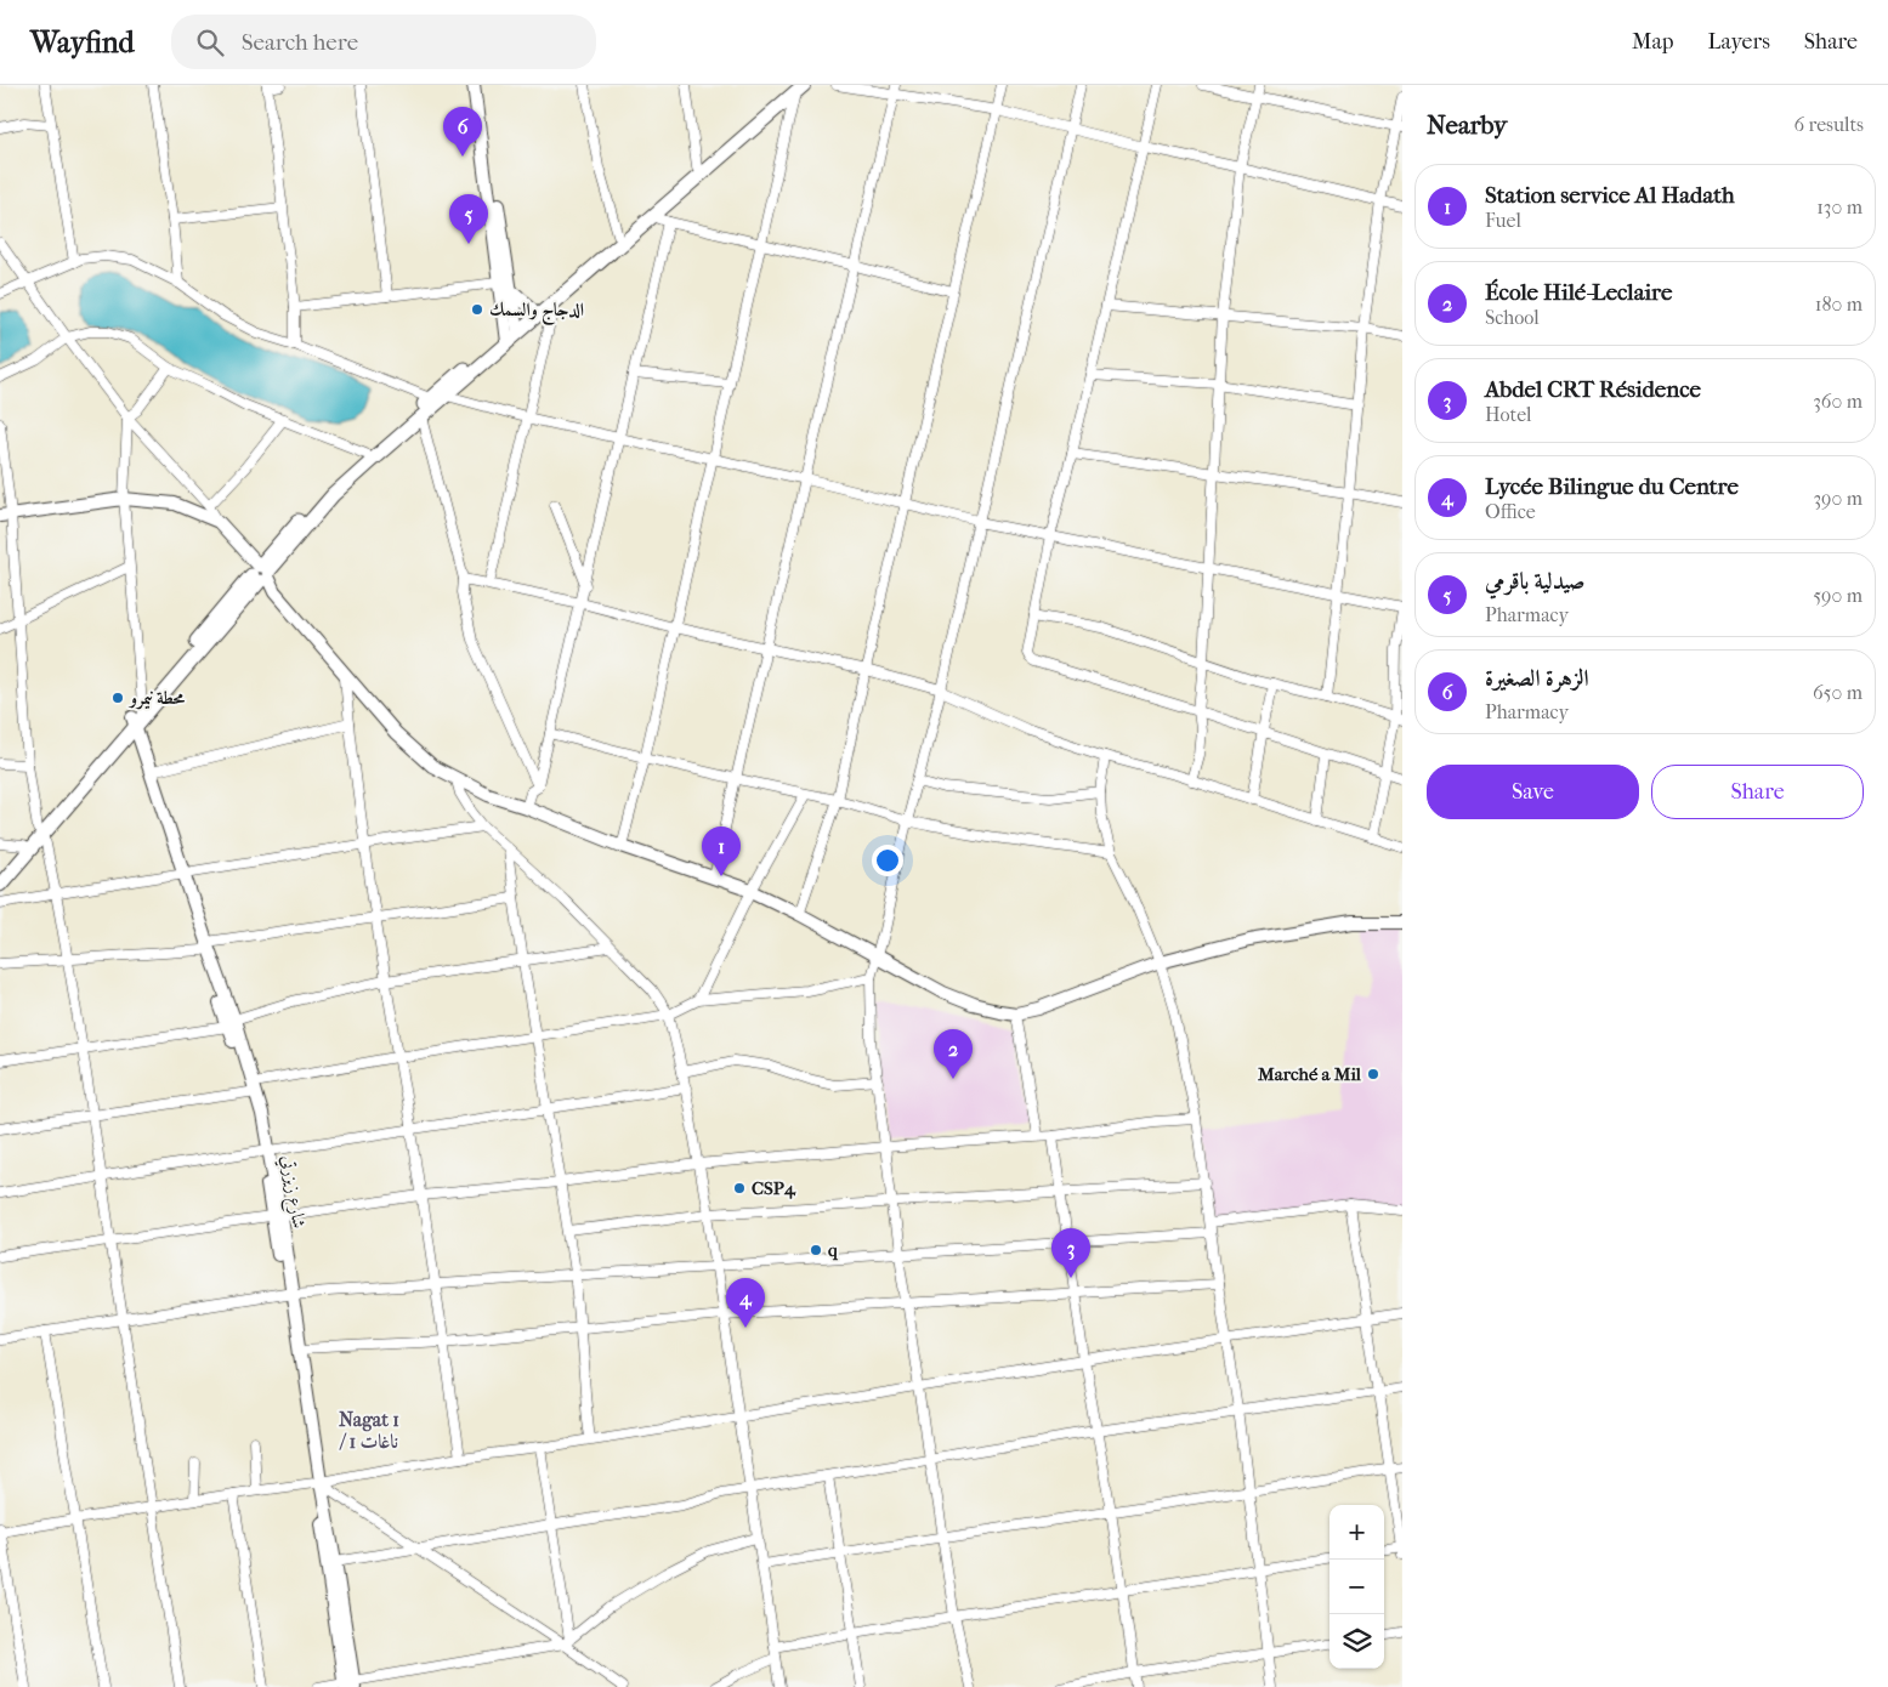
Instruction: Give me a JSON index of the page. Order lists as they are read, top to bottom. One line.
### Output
{"streets":{"street":["شارع زيزرتي"]},"districts":["Nagat 1 / ناغات 1"],"places":["الدجاج والسمك","محطة نيمرو","Marché a Mil","CSP4","q"],"page":{"header":"Wayfind","search":"Search here","nav":["Map","Layers","Share"],"heading":["Nearby","6 results"],"pins":["6","5","1","2","3","4"],"list":[{"mark":"1","name":"Station service Al Hadath","note":"Fuel","value":"130 m"},{"mark":"2","name":"École Hilé-Leclaire","note":"School","value":"180 m"},{"mark":"3","name":"Abdel CRT Résidence","note":"Hotel","value":"360 m"},{"mark":"4","name":"Lycée Bilingue du Centre","note":"Office","value":"390 m"},{"mark":"5","name":"صيدلية باقرمي","note":"Pharmacy","value":"590 m"},{"mark":"6","name":"الزهرة الصغيرة","note":"Pharmacy","value":"650 m"}],"buttons":["Save","Share"],"map_buttons":["+","−"]}}
